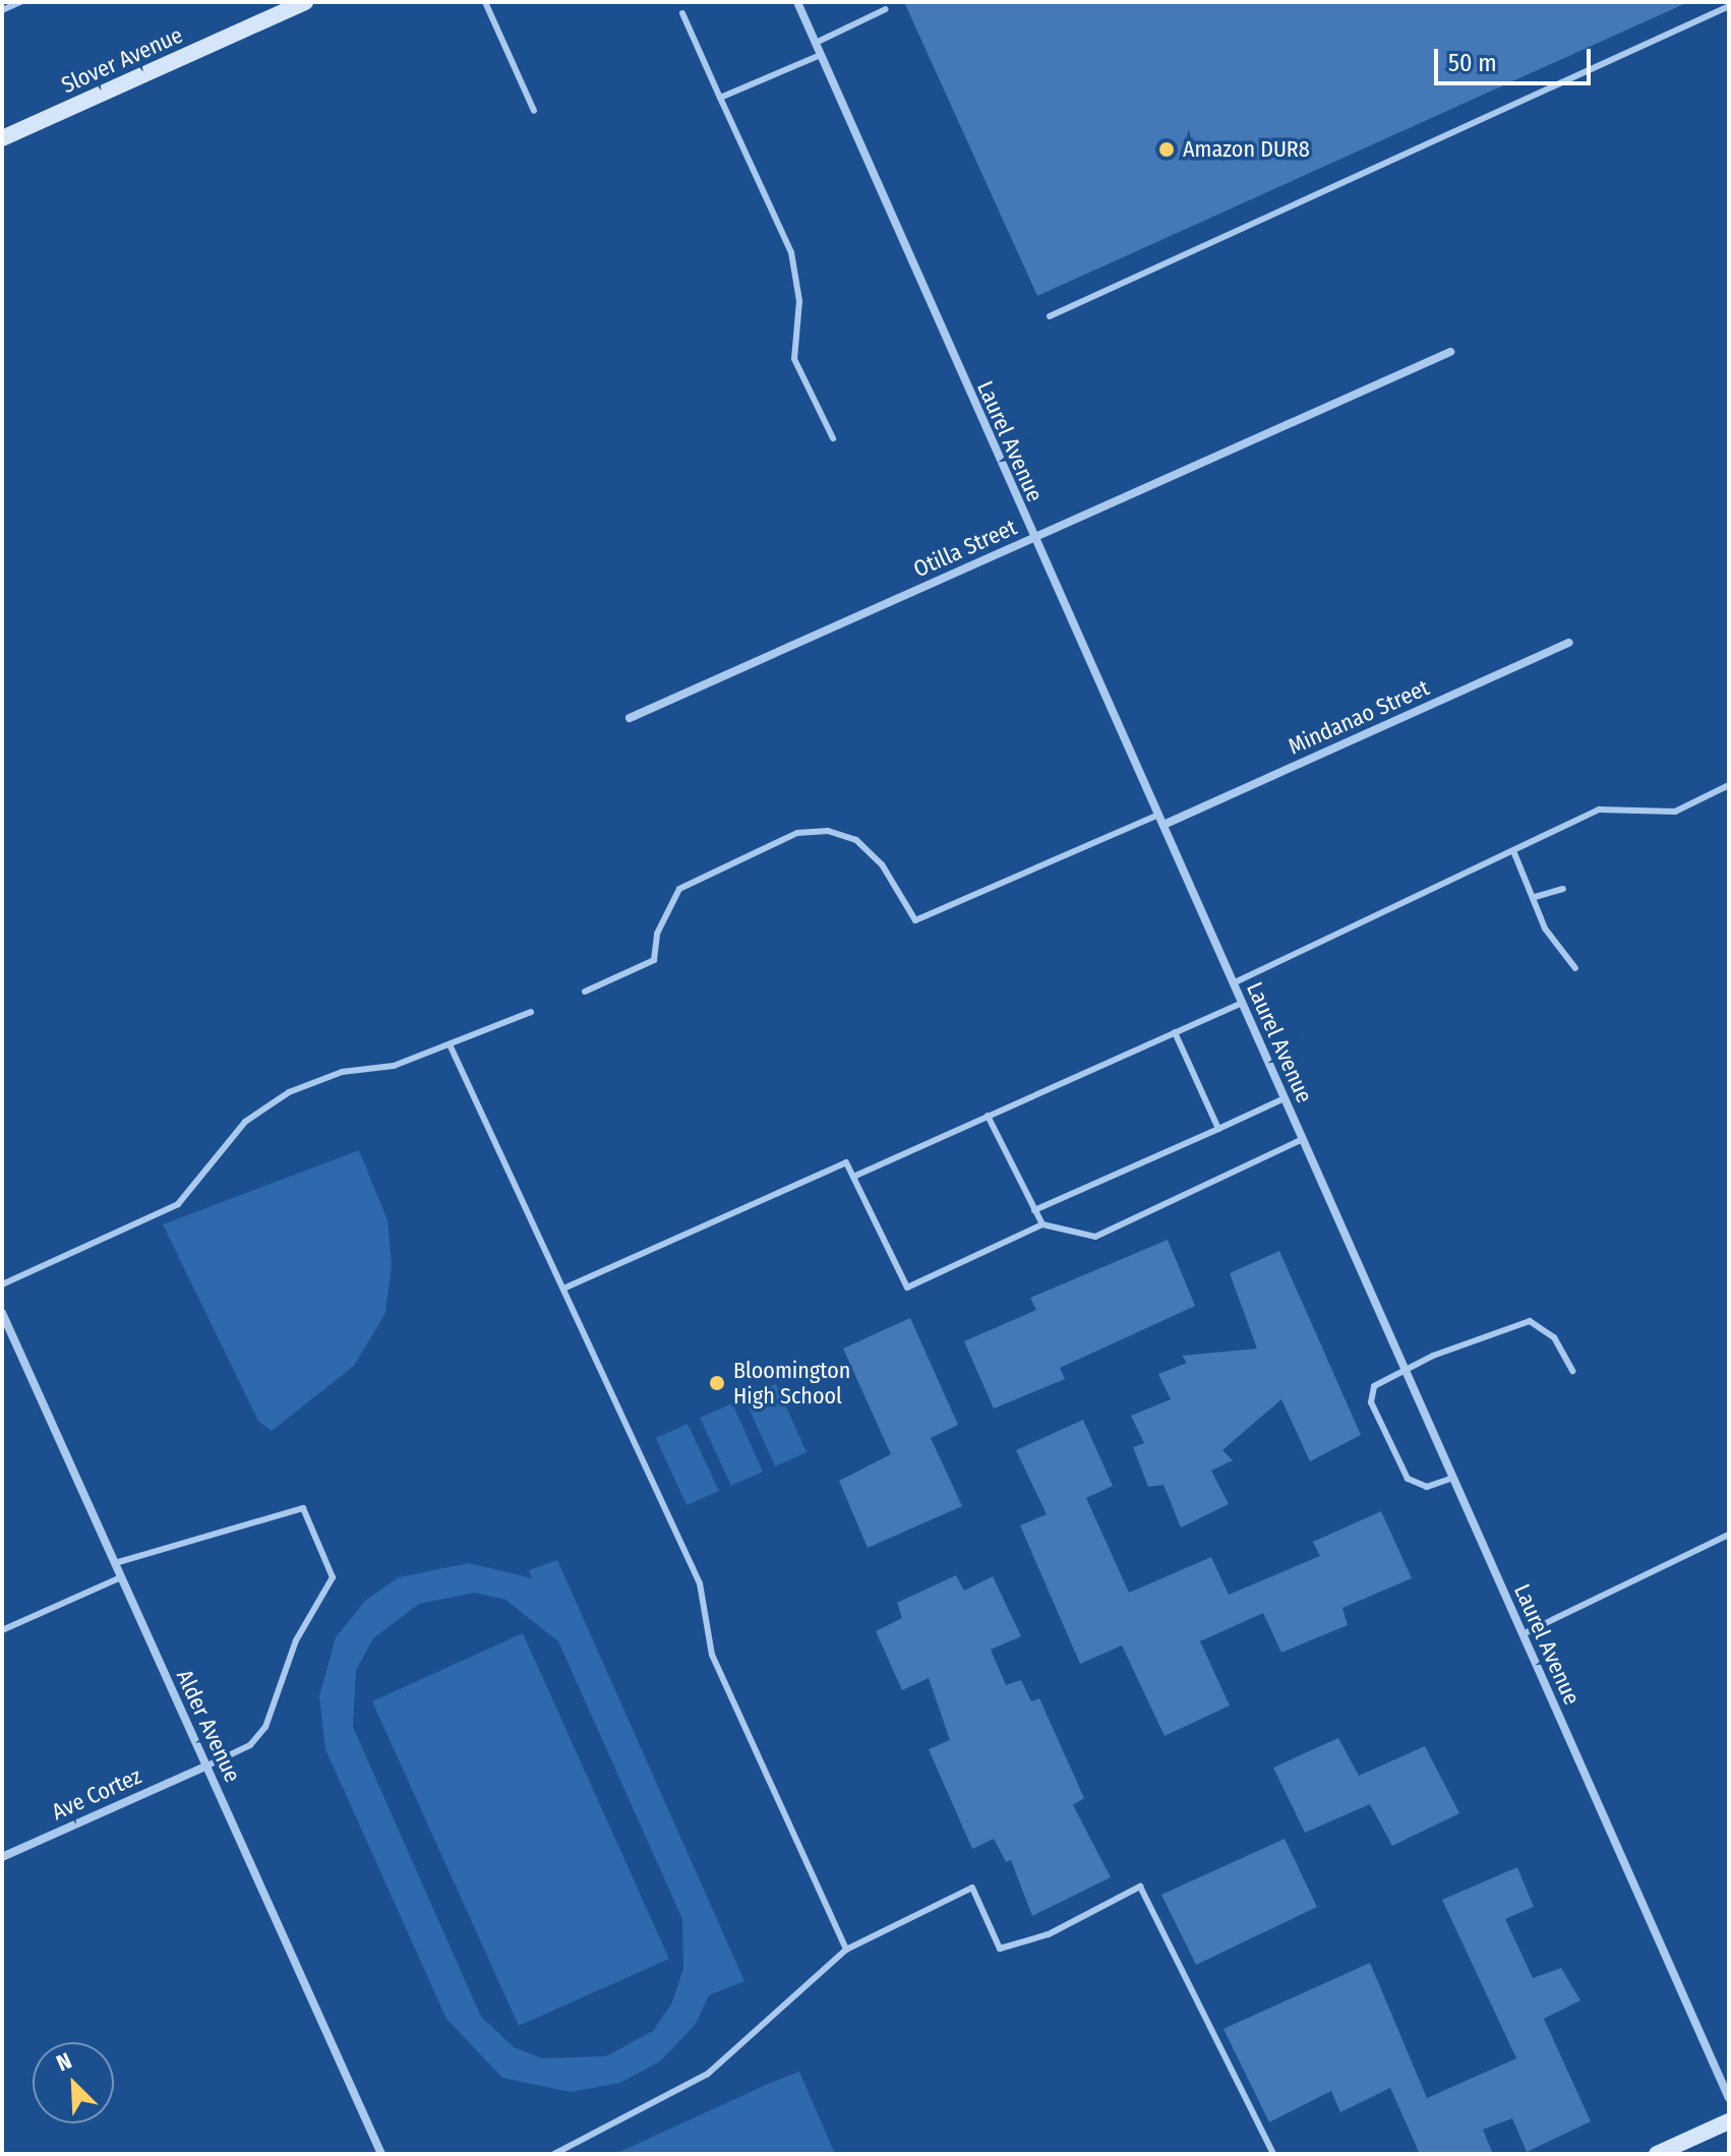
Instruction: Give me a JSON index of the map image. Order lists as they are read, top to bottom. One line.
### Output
{"streets":{"main road":["Slover Avenue"],"street":["Laurel Avenue","Otilla Street","Mindanao Street","Alder Avenue","Ave Cortez"]},"crossings":[["Laurel Avenue","Otilla Street"],["Laurel Avenue","Mindanao Street"],["Alder Avenue","Ave Cortez"]],"places":["Amazon DUR8","Bloomington High School"],"scale_bar":"50 m","north":"top left"}
